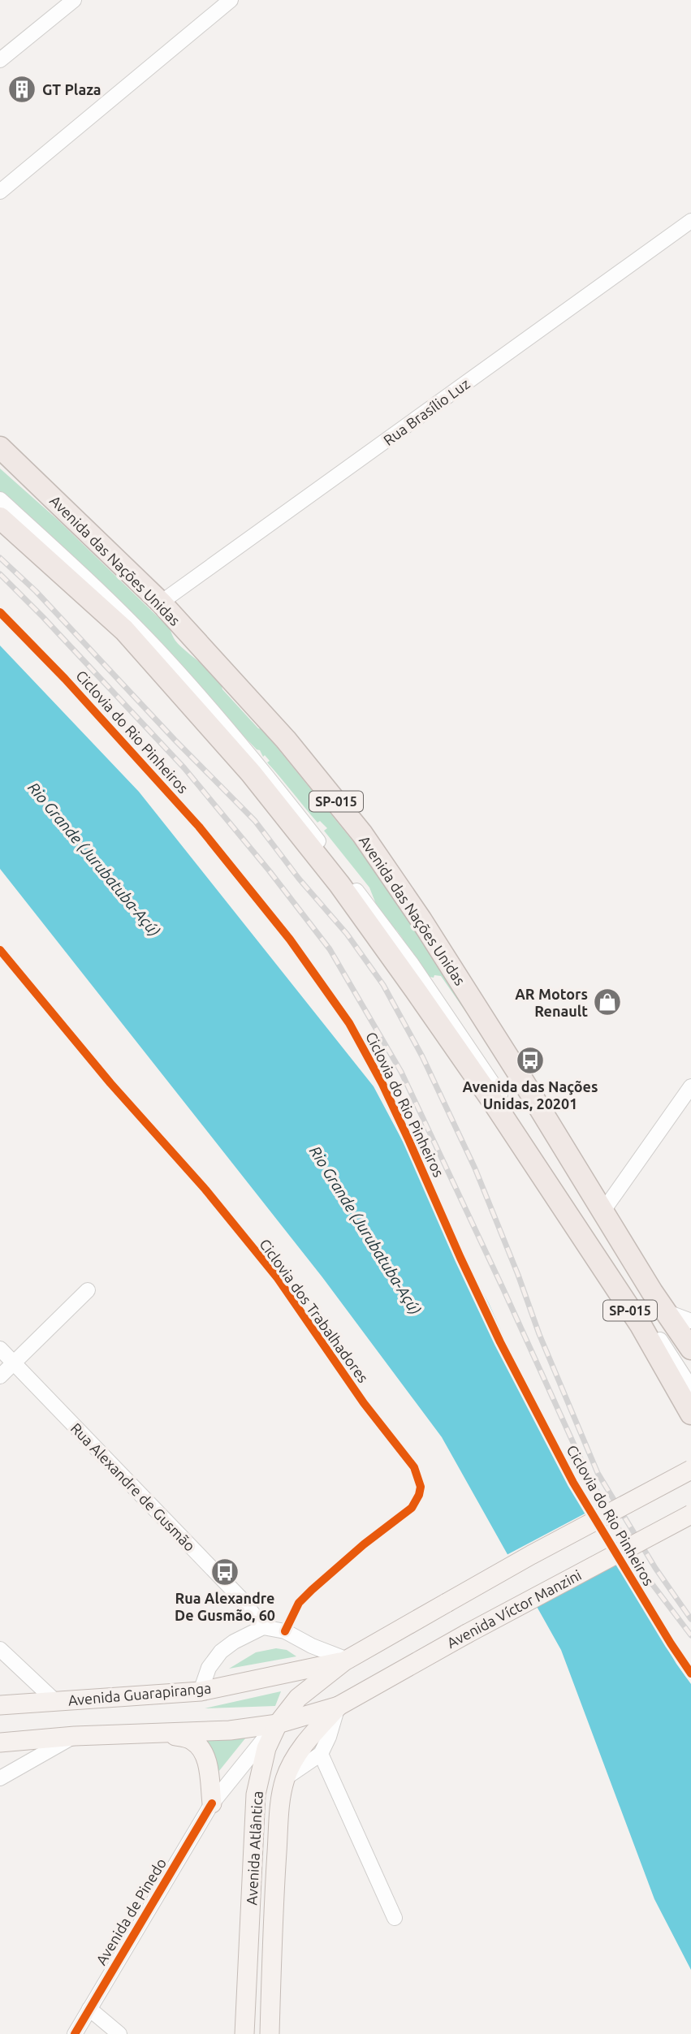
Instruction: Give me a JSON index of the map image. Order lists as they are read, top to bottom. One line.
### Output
{"streets":{"highway":["Avenida das Nações Unidas","SP-015"],"main road":["Avenida Víctor Manzini","Avenida Guarapiranga","Avenida Atlântica"],"street":["Rua Brasílio Luz","Rua Alexandre de Gusmão","Avenida de Pinedo"],"cycle path":["Ciclovia do Rio Pinheiros","Ciclovia dos Trabalhadores"]},"crossings":[["Rua Brasílio Luz","Avenida das Nações Unidas"],["Avenida Víctor Manzini","Avenida Atlântica"],["Avenida Guarapiranga","Avenida Atlântica"],["Avenida Atlântica","Avenida de Pinedo"]],"water":["Rio Grande (Jurubatuba-Açú)"],"places":{"building":["GT Plaza"],"shop":["AR Motors Renault"],"bus stop":["Avenida das Nações Unidas, 20201","Rua Alexandre De Gusmão, 60"]}}
